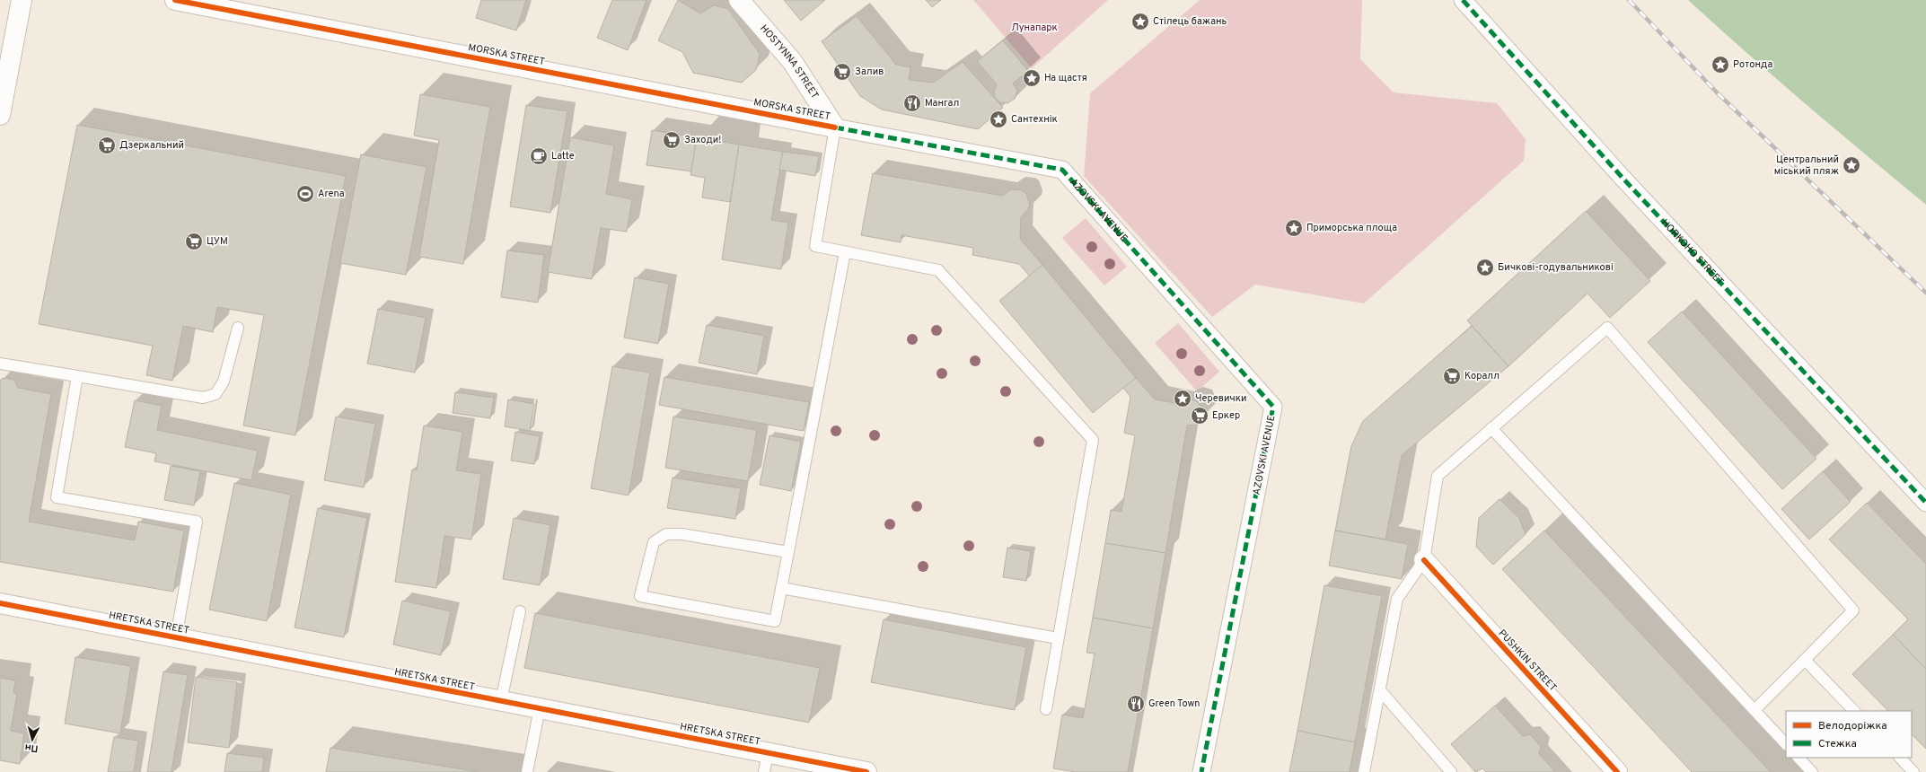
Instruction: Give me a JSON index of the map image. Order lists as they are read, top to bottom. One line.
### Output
{"streets":{"street":["MORSKA STREET","HOSTYNNA STREET","AZOVSKI AVENUE","HORKOHO STREET","HRETSKA STREET","PUSHKIN STREET"]},"crossings":[["MORSKA STREET","HOSTYNNA STREET"],["MORSKA STREET","AZOVSKI AVENUE"],["HOSTYNNA STREET","AZOVSKI AVENUE"]],"parks":["Лунапарк"],"places":{"place":["Стілець бажань","Ротонда","На щастя","Сантехнік","Центральний міський пляж","Приморська площа","Бичкові-годувальникові","Черевички"],"supermarket":["Залив","Заходи!","Дзеркальний","ЦУМ","Коралл","Еркер"],"restaurant":["Мангал","Green Town"],"cafe":["Latte"],"sports":["Arena"]},"legend":["Велодоріжка","Стежка"],"north":"bottom"}
